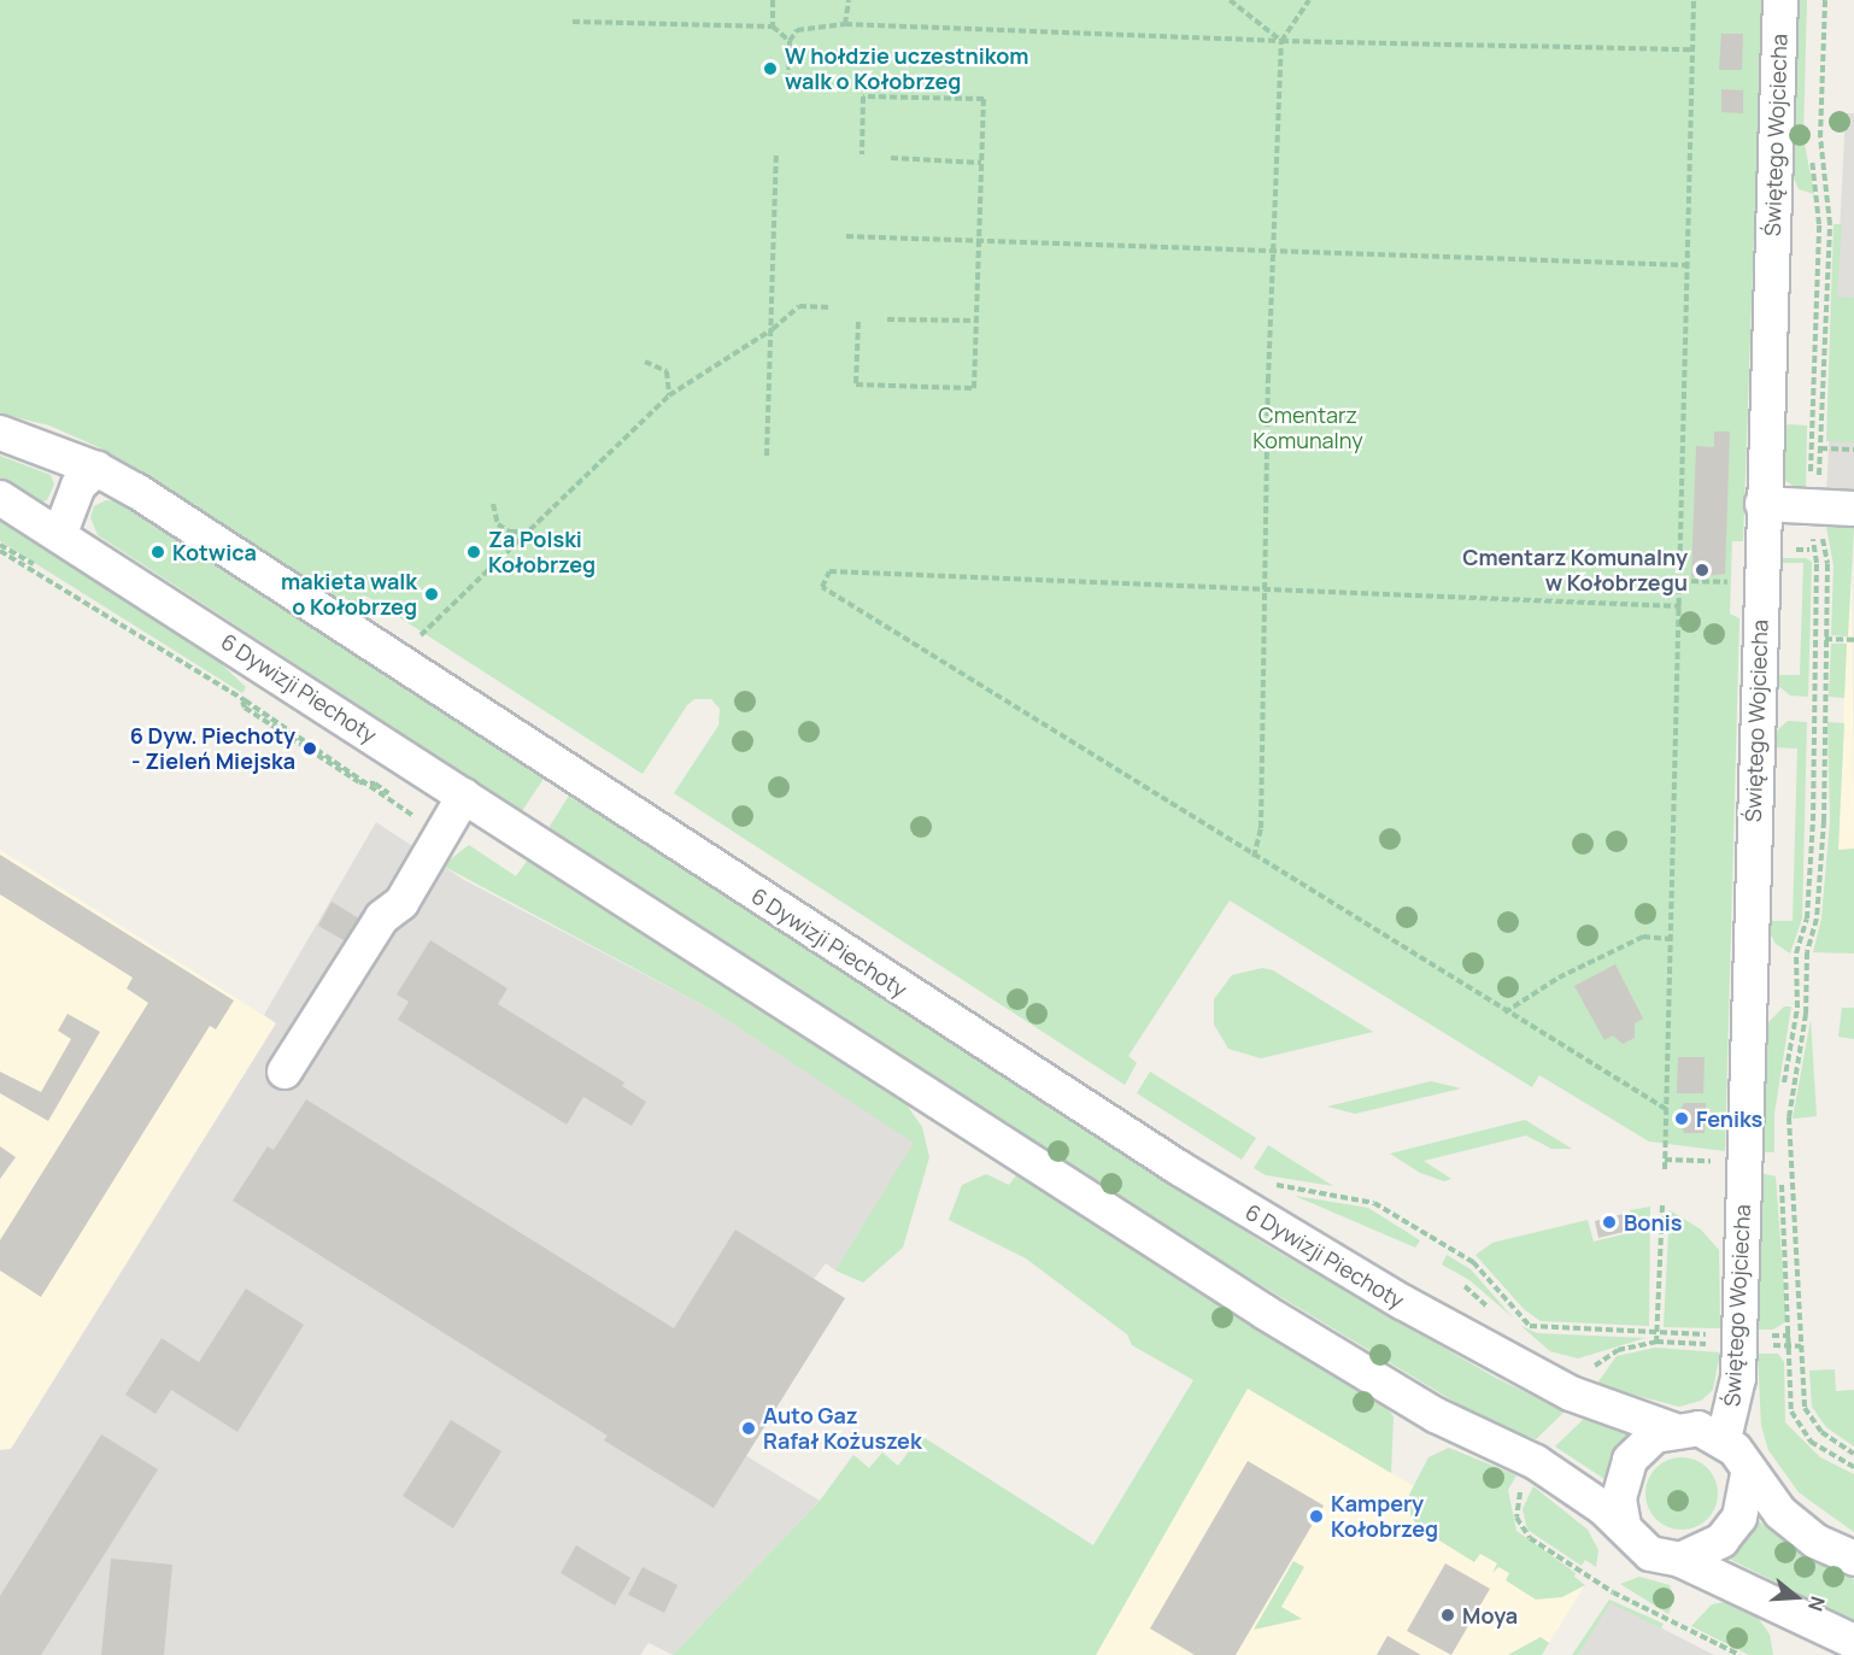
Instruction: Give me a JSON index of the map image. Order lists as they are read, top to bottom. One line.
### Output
{"streets":{"street":["Świętego Wojciecha","6 Dywizji Piechoty"]},"crossings":[["Świętego Wojciecha","6 Dywizji Piechoty"]],"parks":["Cmentarz Komunalny"],"places":["W hołdzie uczestnikom walk o Kołobrzeg","Kotwica","Za Polski Kołobrzeg","Cmentarz Komunalny w Kołobrzegu","makieta walk o Kołobrzeg","6 Dyw. Piechoty - Zieleń Miejska","Feniks","Bonis","Auto Gaz Rafał Kożuszek","Kampery Kołobrzeg","Moya"],"north":"right"}
